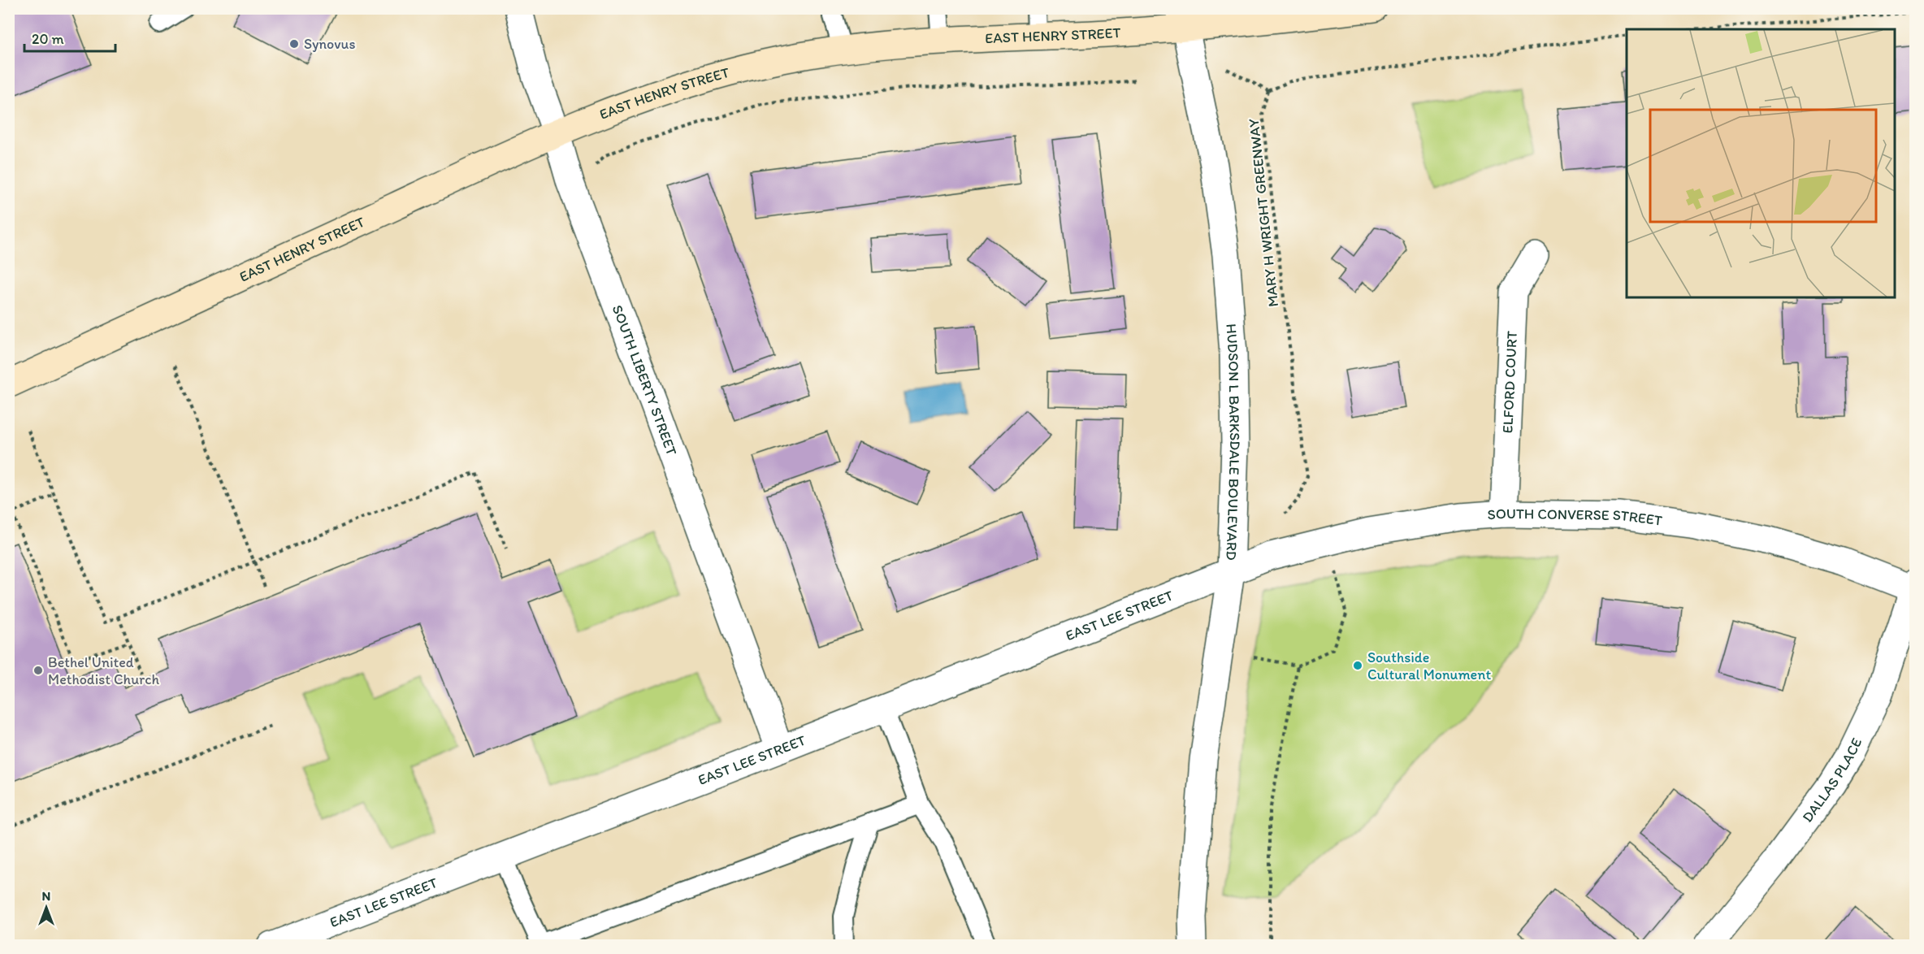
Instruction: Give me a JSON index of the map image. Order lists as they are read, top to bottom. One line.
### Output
{"streets":{"main road":["EAST HENRY STREET"],"street":["SOUTH LIBERTY STREET","ELFORD COURT","HUDSON L BARKSDALE BOULEVARD","SOUTH CONVERSE STREET","EAST LEE STREET","DALLAS PLACE"],"path":["MARY H WRIGHT GREENWAY"]},"crossings":[["EAST HENRY STREET","SOUTH LIBERTY STREET"],["EAST HENRY STREET","HUDSON L BARKSDALE BOULEVARD"],["SOUTH LIBERTY STREET","EAST LEE STREET"],["ELFORD COURT","SOUTH CONVERSE STREET"],["HUDSON L BARKSDALE BOULEVARD","SOUTH CONVERSE STREET"],["HUDSON L BARKSDALE BOULEVARD","EAST LEE STREET"],["SOUTH CONVERSE STREET","EAST LEE STREET"],["SOUTH CONVERSE STREET","DALLAS PLACE"]],"places":["Synovus","Southside Cultural Monument","Bethel United Methodist Church"],"scale_bar":"20 m","north":"top"}
